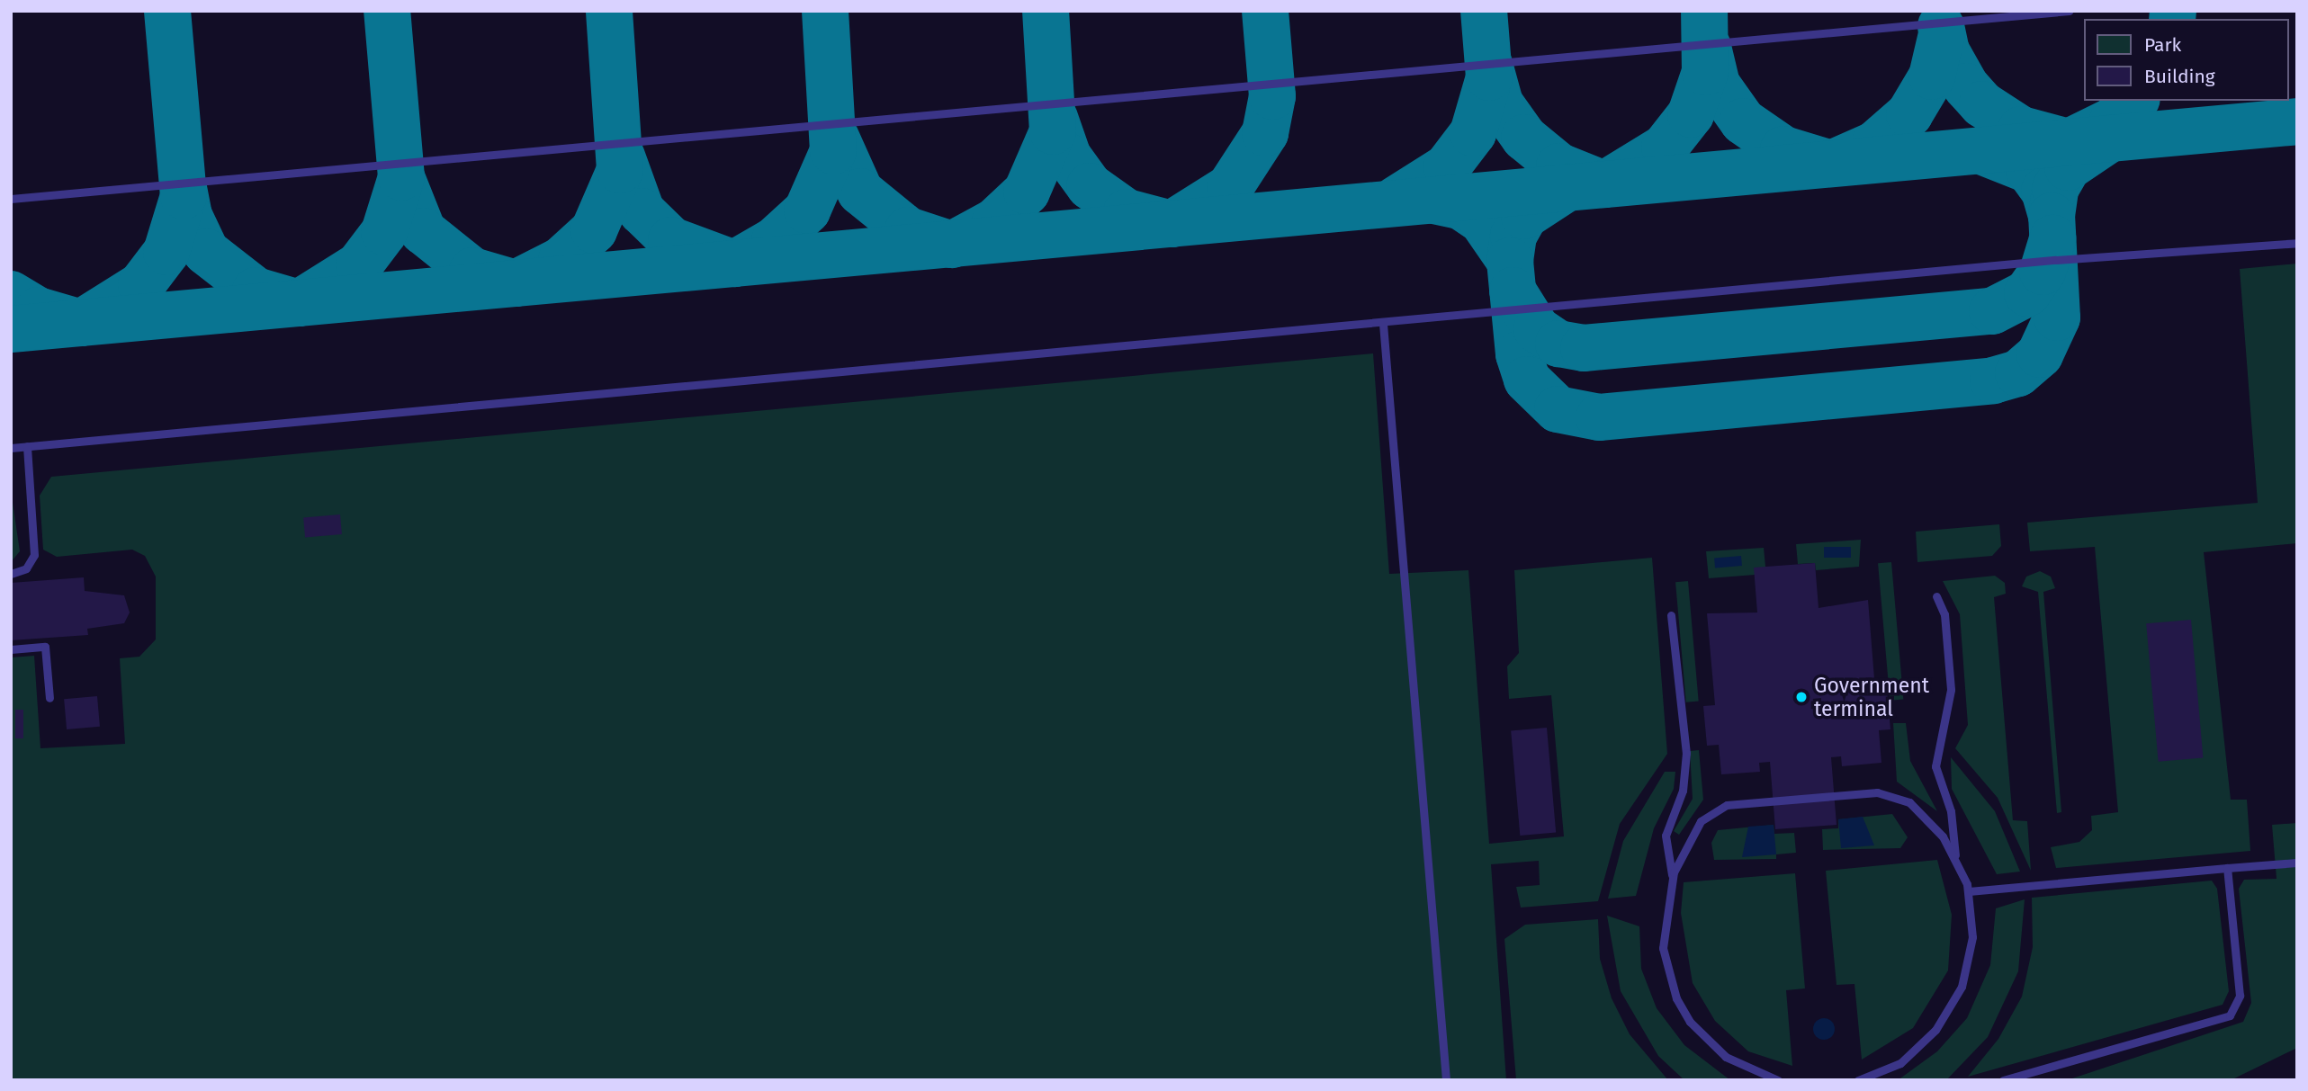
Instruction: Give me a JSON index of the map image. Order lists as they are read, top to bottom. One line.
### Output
{"places":["Government terminal"],"legend":["Park","Building"]}
